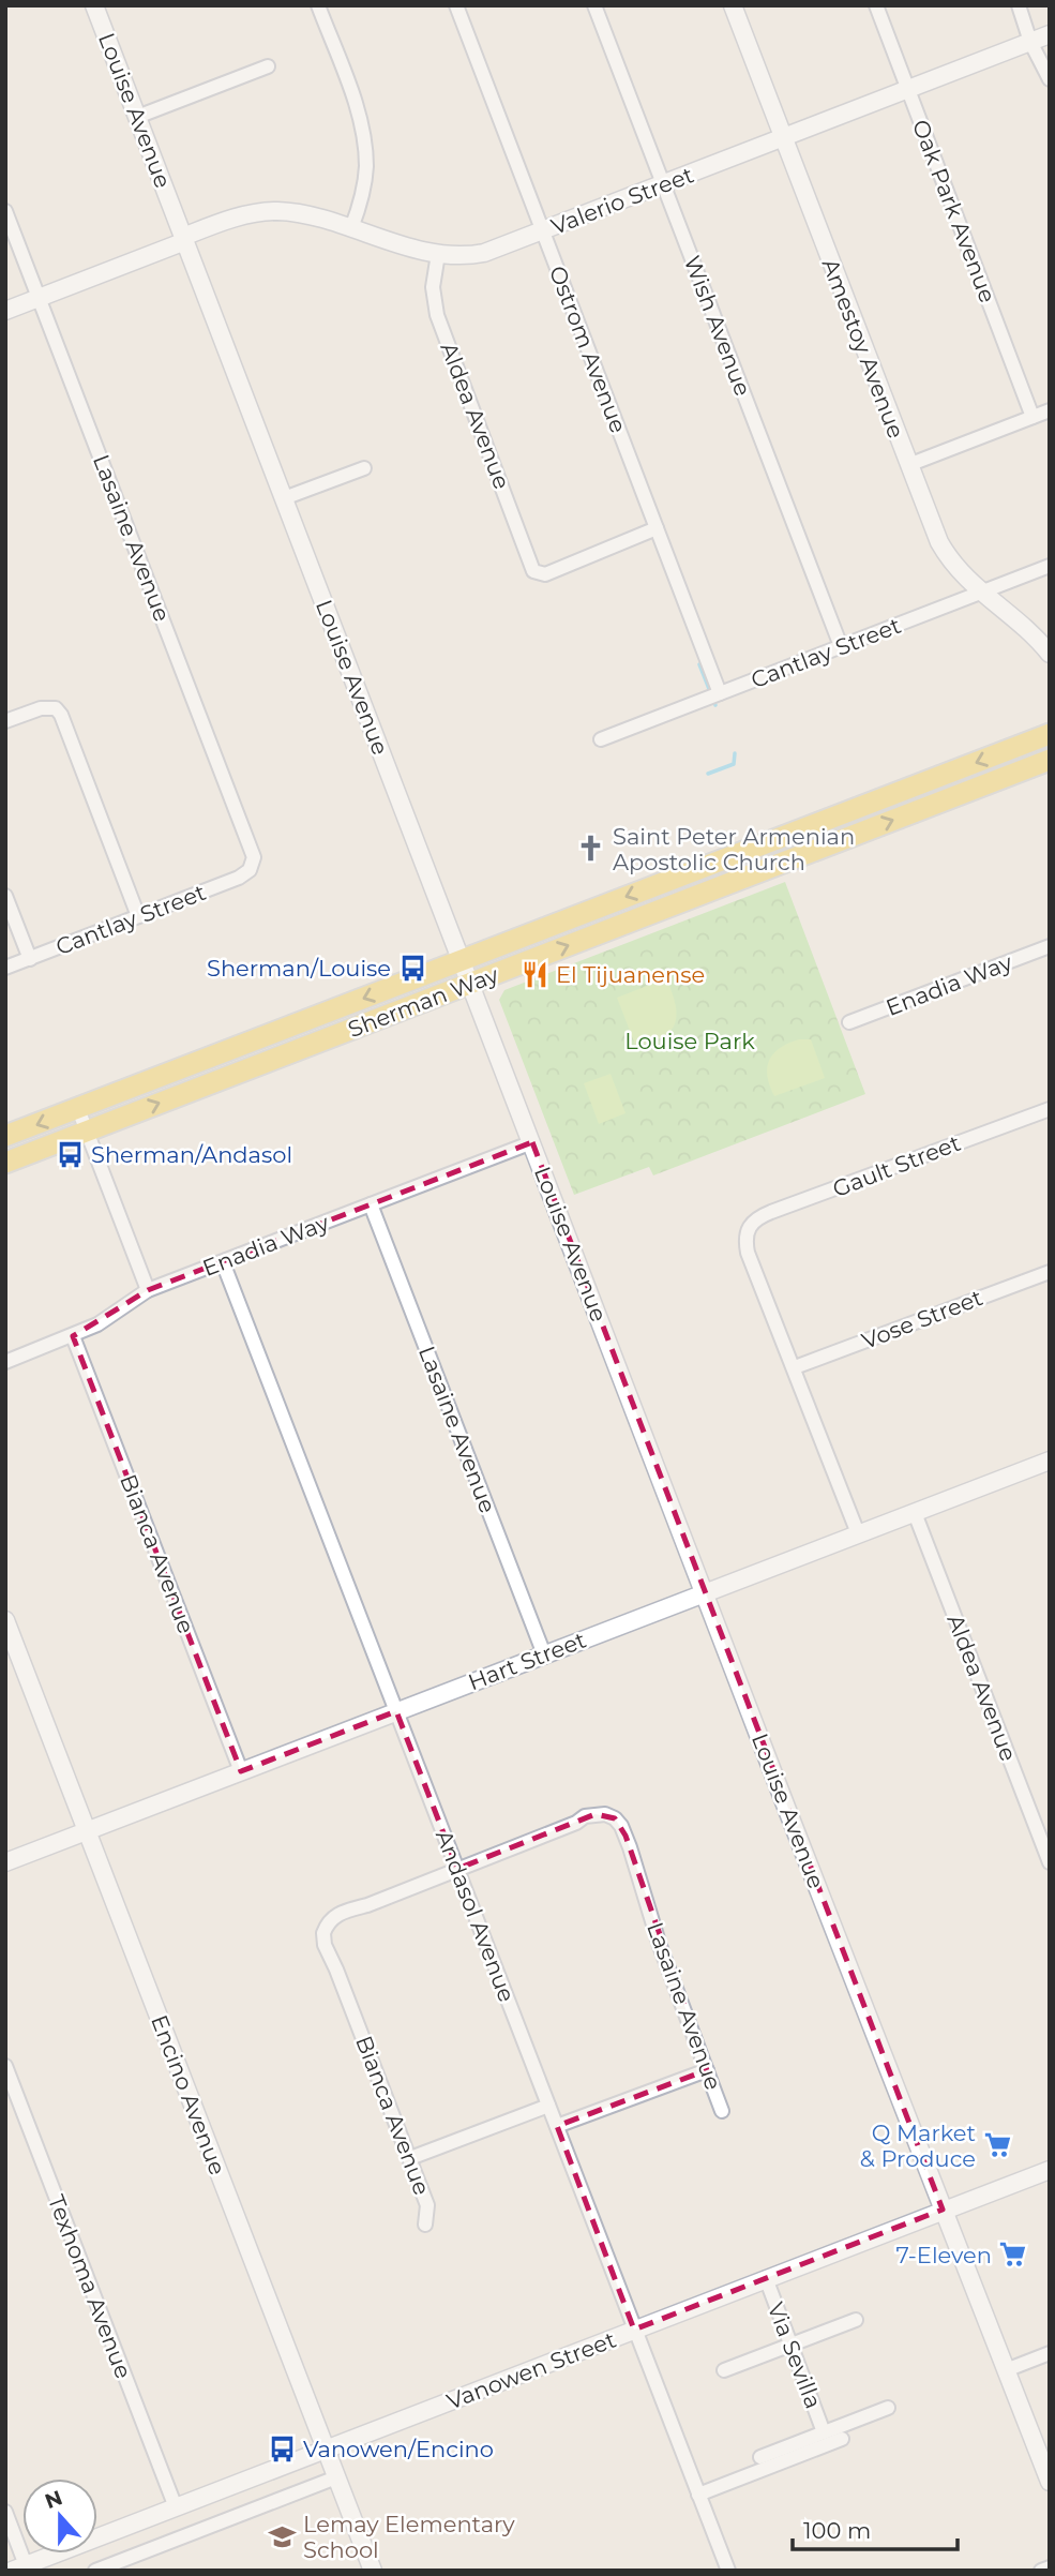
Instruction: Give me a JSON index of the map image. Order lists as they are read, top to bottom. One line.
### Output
{"streets":{"main road":["Sherman Way"],"street":["Louise Avenue","Valerio Street","Oak Park Avenue","Wish Avenue","Amestoy Avenue","Ostrom Avenue","Aldea Avenue","Lasaine Avenue","Cantlay Street","Enadia Way","Gault Street","Vose Street","Bianca Avenue","Hart Street","Andasol Avenue","Encino Avenue","Texhoma Avenue","Via Sevilla","Vanowen Street"]},"crossings":[["Louise Avenue","Valerio Street"],["Louise Avenue","Enadia Way"],["Louise Avenue","Sherman Way"],["Louise Avenue","Hart Street"],["Louise Avenue","Vanowen Street"],["Valerio Street","Oak Park Avenue"],["Valerio Street","Wish Avenue"],["Valerio Street","Amestoy Avenue"],["Valerio Street","Ostrom Avenue"],["Valerio Street","Aldea Avenue"],["Valerio Street","Lasaine Avenue"],["Wish Avenue","Cantlay Street"],["Amestoy Avenue","Cantlay Street"],["Ostrom Avenue","Aldea Avenue"],["Ostrom Avenue","Cantlay Street"],["Aldea Avenue","Hart Street"],["Lasaine Avenue","Cantlay Street"],["Lasaine Avenue","Enadia Way"],["Lasaine Avenue","Bianca Avenue"],["Lasaine Avenue","Hart Street"],["Lasaine Avenue","Andasol Avenue"],["Enadia Way","Bianca Avenue"],["Enadia Way","Andasol Avenue"],["Gault Street","Vose Street"],["Bianca Avenue","Hart Street"],["Bianca Avenue","Andasol Avenue"],["Hart Street","Andasol Avenue"],["Hart Street","Encino Avenue"],["Andasol Avenue","Vanowen Street"],["Encino Avenue","Vanowen Street"],["Texhoma Avenue","Vanowen Street"],["Via Sevilla","Vanowen Street"]],"parks":["Louise Park"],"places":{"church":["Saint Peter Armenian Apostolic Church"],"bus stop":["Sherman/Louise","Sherman/Andasol","Vanowen/Encino"],"restaurant":["El Tijuanense"],"supermarket":["Q Market & Produce","7-Eleven"],"school or university":["Lemay Elementary School"]},"scale_bar":"100 m","north":"top"}
